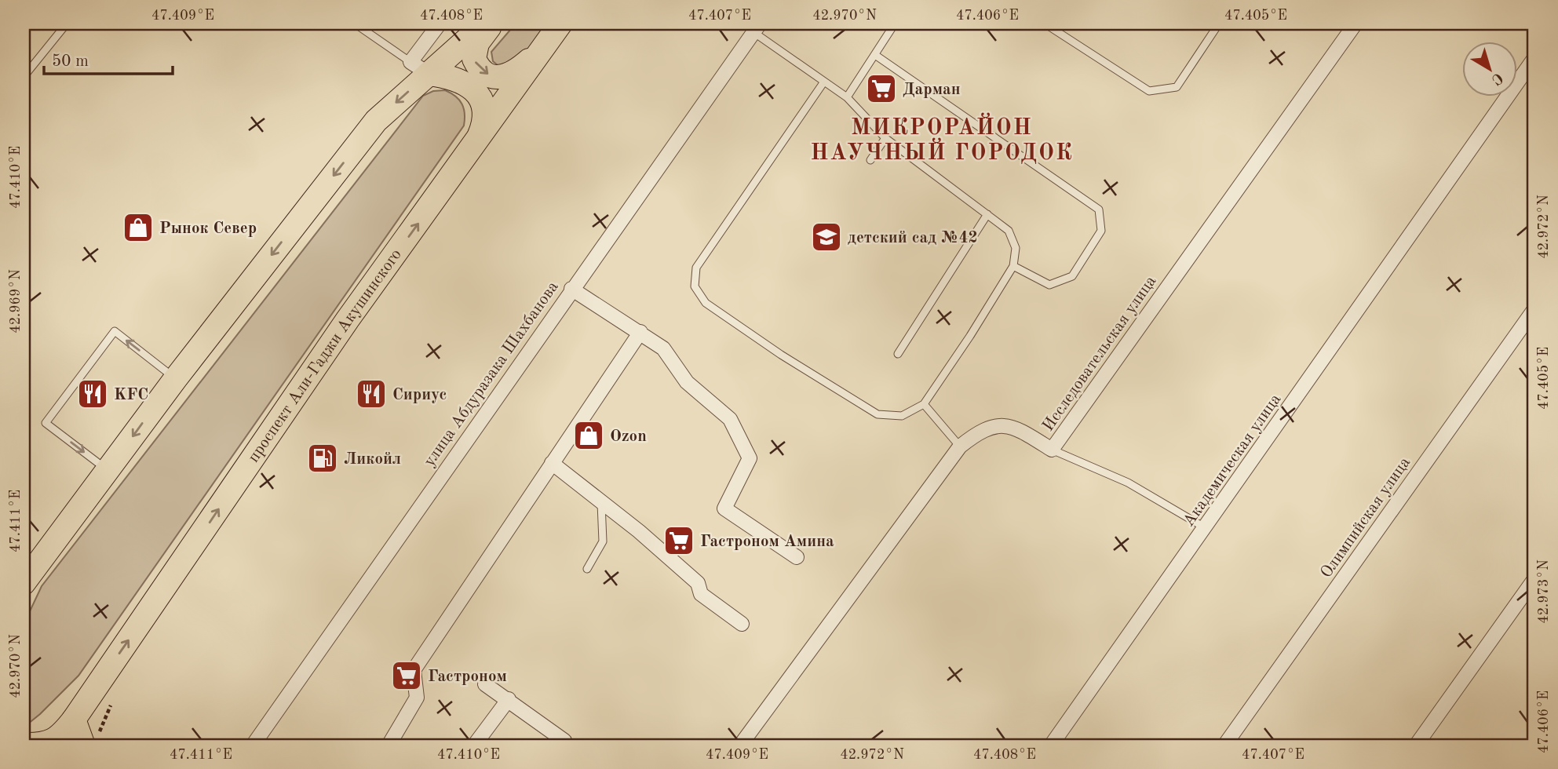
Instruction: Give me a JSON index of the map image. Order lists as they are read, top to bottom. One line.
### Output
{"streets":{"highway":["проспект Али-Гаджи Акушинского"],"street":["Исследовательская улица","улица Абдуразака Шахбанова","Академическая улица","Олимпийская улица"]},"districts":["МИКРОРАЙОН НАУЧНЫЙ ГОРОДОК"],"places":{"supermarket":["Дарман","Гастроном Амина","Гастроном"],"shop":["Рынок Север","Ozon"],"school or university":["детский сад №42"],"restaurant":["KFC","Сириус"],"fuel station":["Ликойл"]},"scale_bar":"50 m","north":"bottom right","coordinates":["47.409°E","47.408°E","47.407°E","42.970°N","47.406°E","47.405°E","47.410°E","42.972°N","42.969°N","47.411°E","42.973°N"]}
